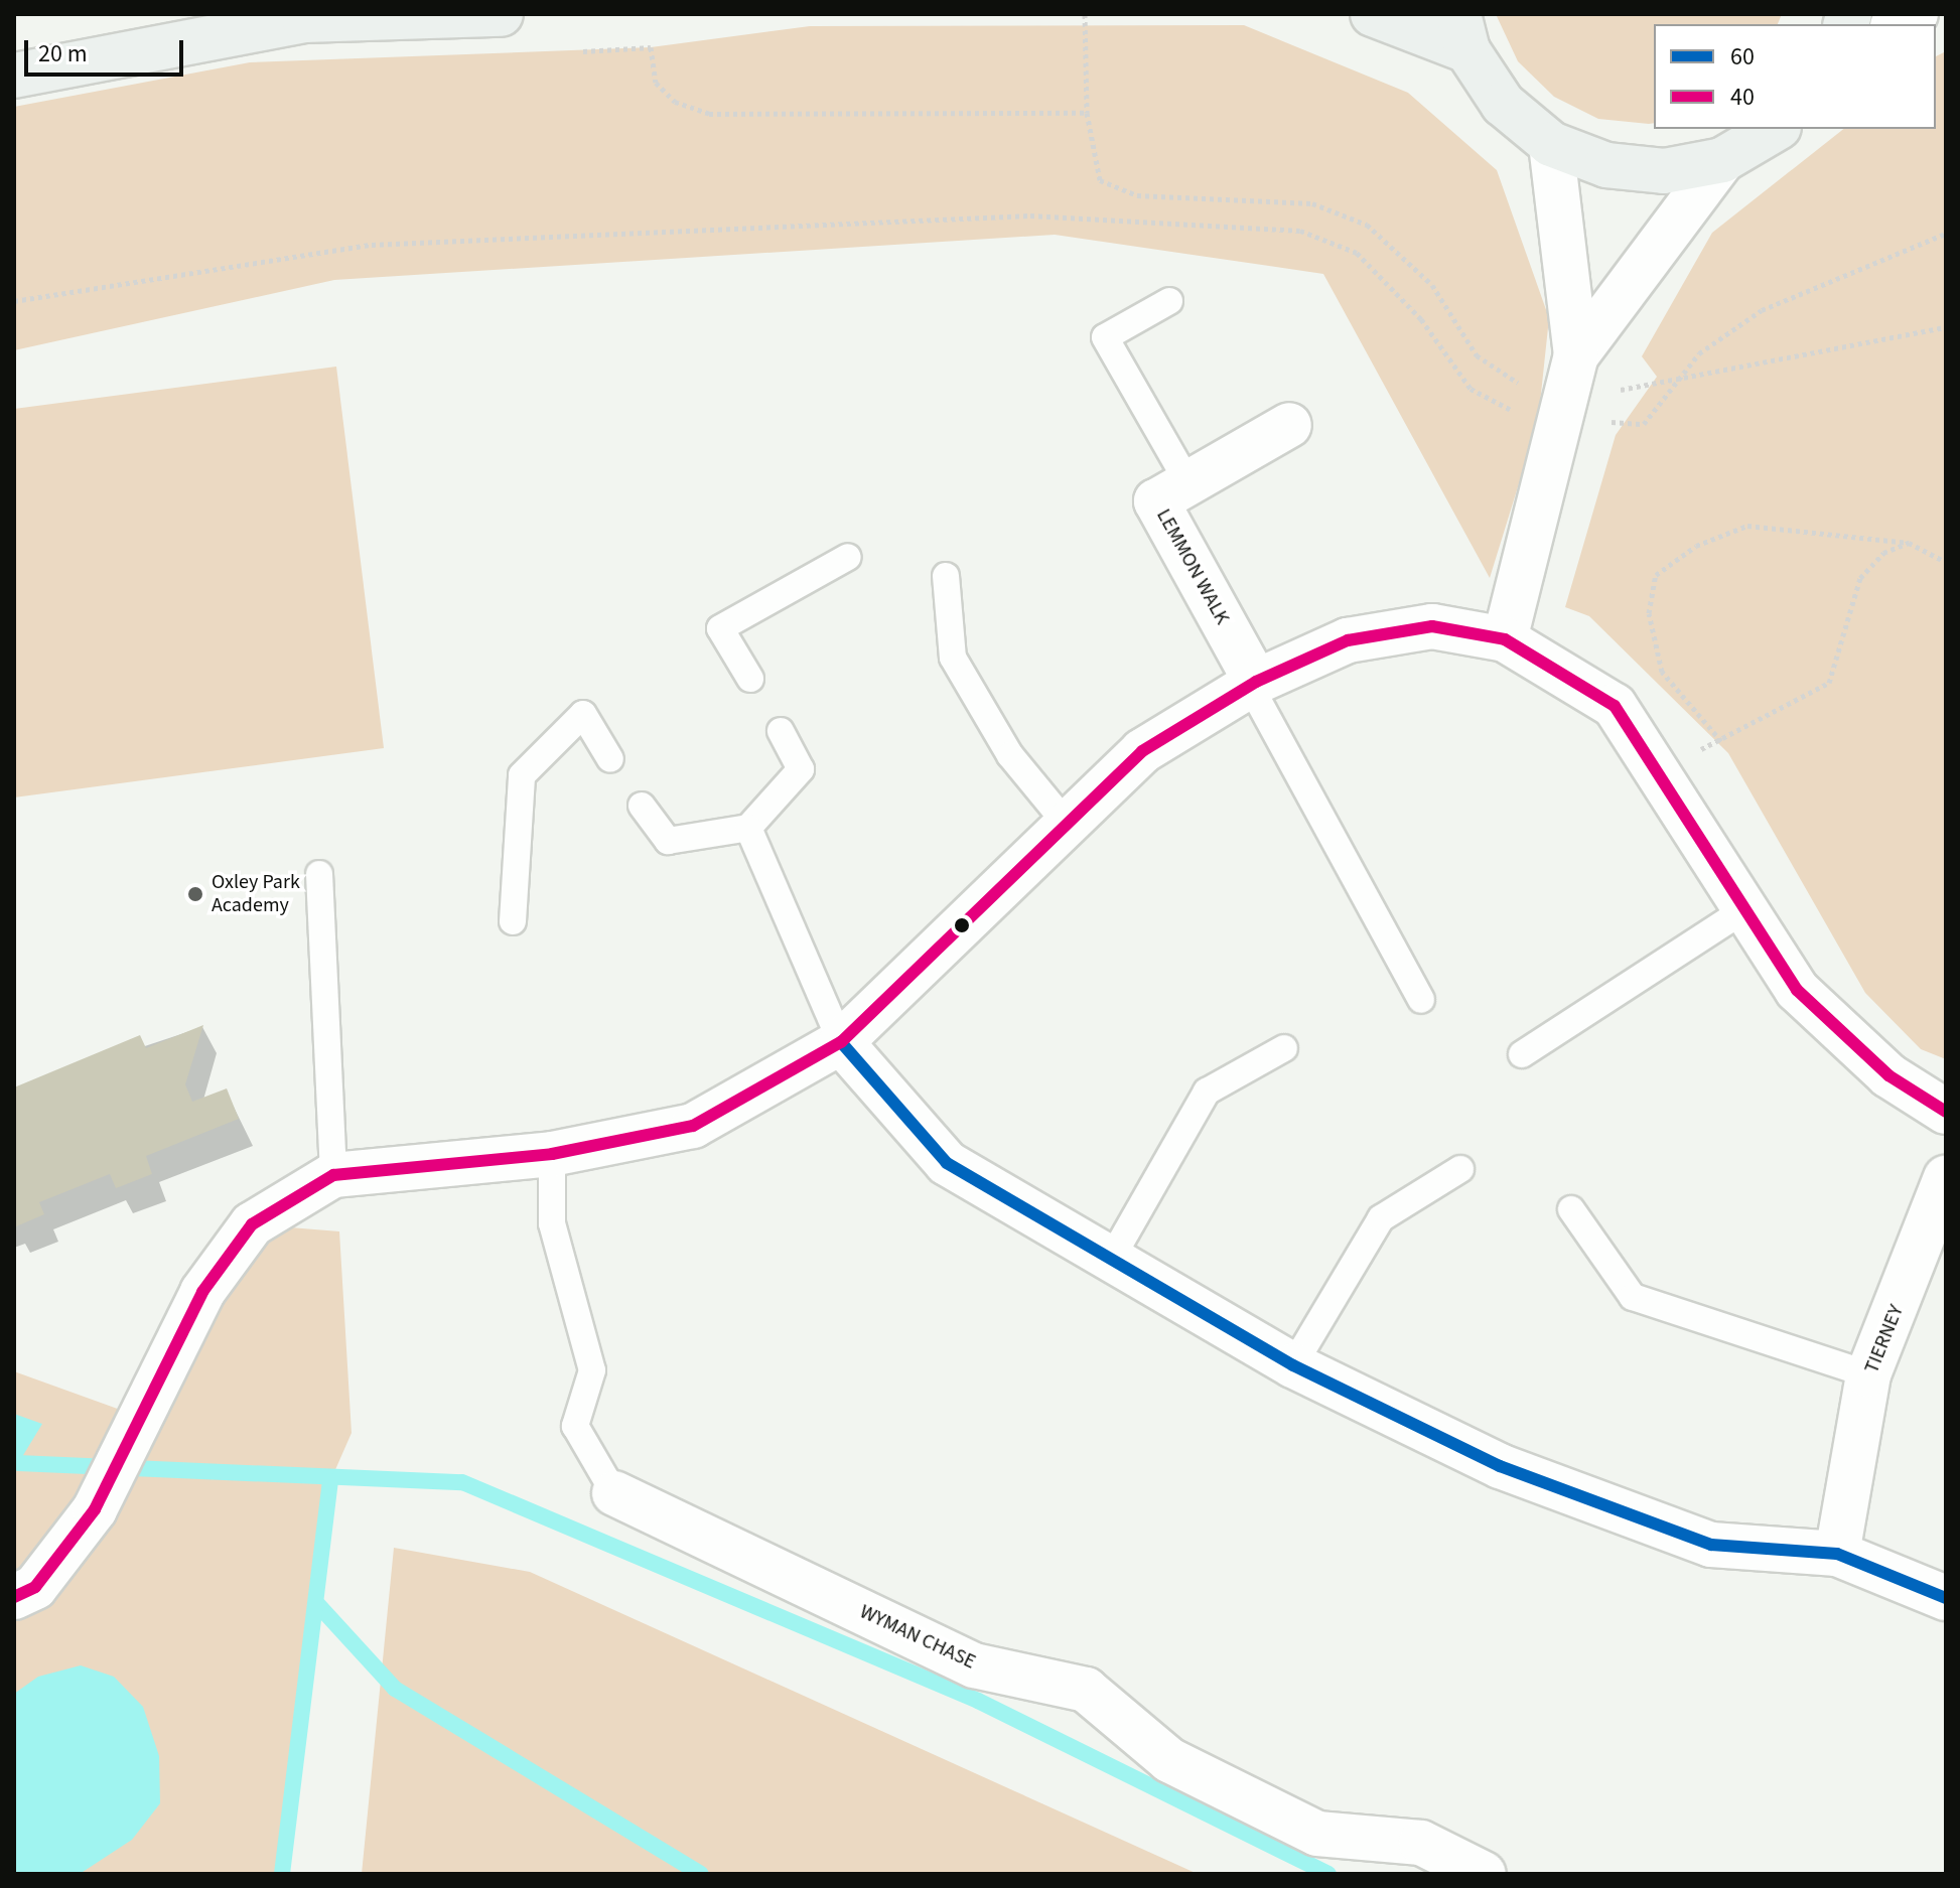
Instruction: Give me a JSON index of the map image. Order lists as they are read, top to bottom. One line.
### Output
{"streets":{"street":["LEMMON WALK","TIERNEY","WYMAN CHASE"]},"places":["Oxley Park Academy"],"lines":["transit line 40","transit line 60"],"legend":["60","40"],"scale_bar":"20 m"}
